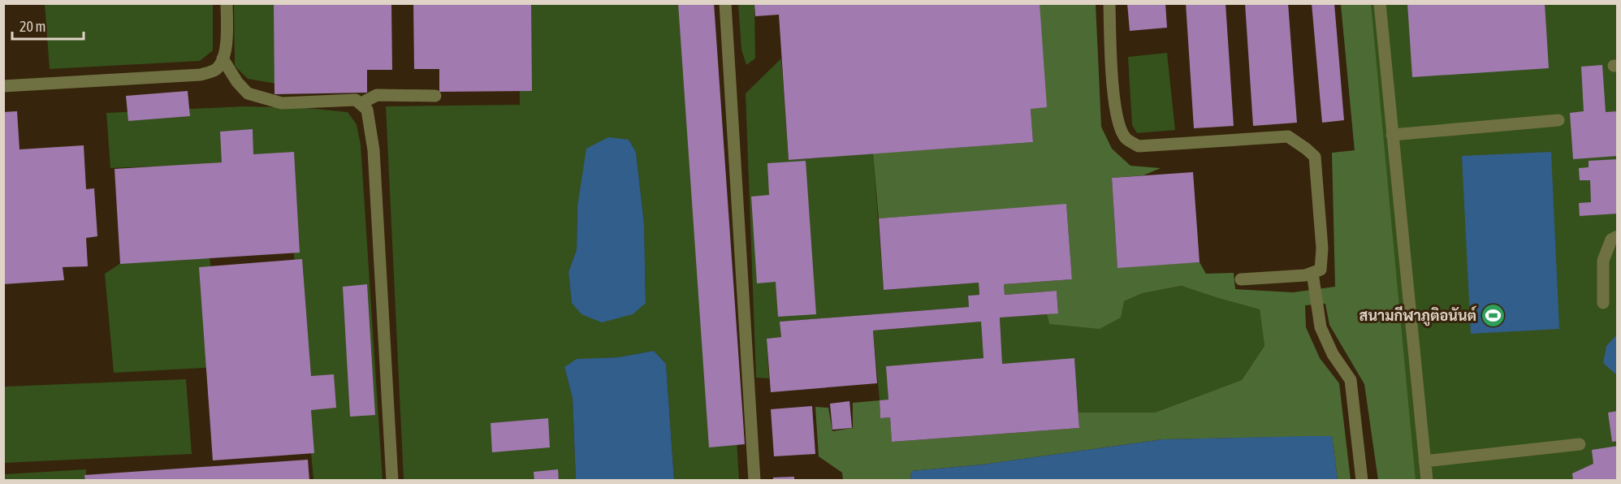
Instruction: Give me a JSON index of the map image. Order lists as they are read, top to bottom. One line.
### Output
{"places":{"sports":["สนามกีฬาภูติอนันต์"]},"scale_bar":"20 m"}
